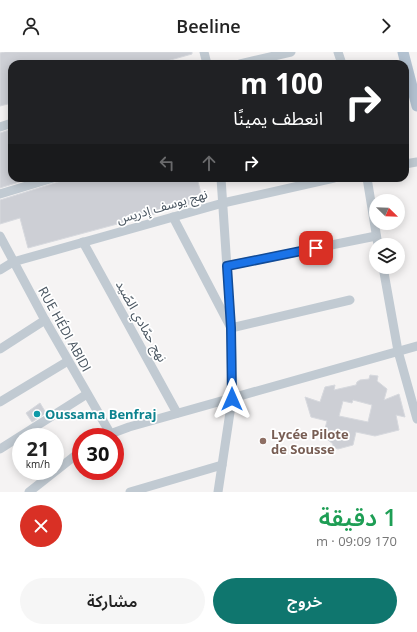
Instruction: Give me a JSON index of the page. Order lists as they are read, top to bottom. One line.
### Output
{"streets":{"street":["نهج يوسف إدريس","نهج حمّادي الصّيد","RUE HÉDI ABIDI"]},"crossings":[["نهج يوسف إدريس","نهج حمّادي الصّيد"],["نهج يوسف إدريس","RUE HÉDI ABIDI"]],"places":["Oussama Benfraj","Lycée Pilote de Sousse"],"north":"bottom right","page":{"header":"Beeline","turn":["100 m","انعطف يمينًا"],"speed":"21 km/h","limit":"30","heading":["1 دقيقة","170 m · 09:09"],"buttons":["خروج","مشاركة"]}}
